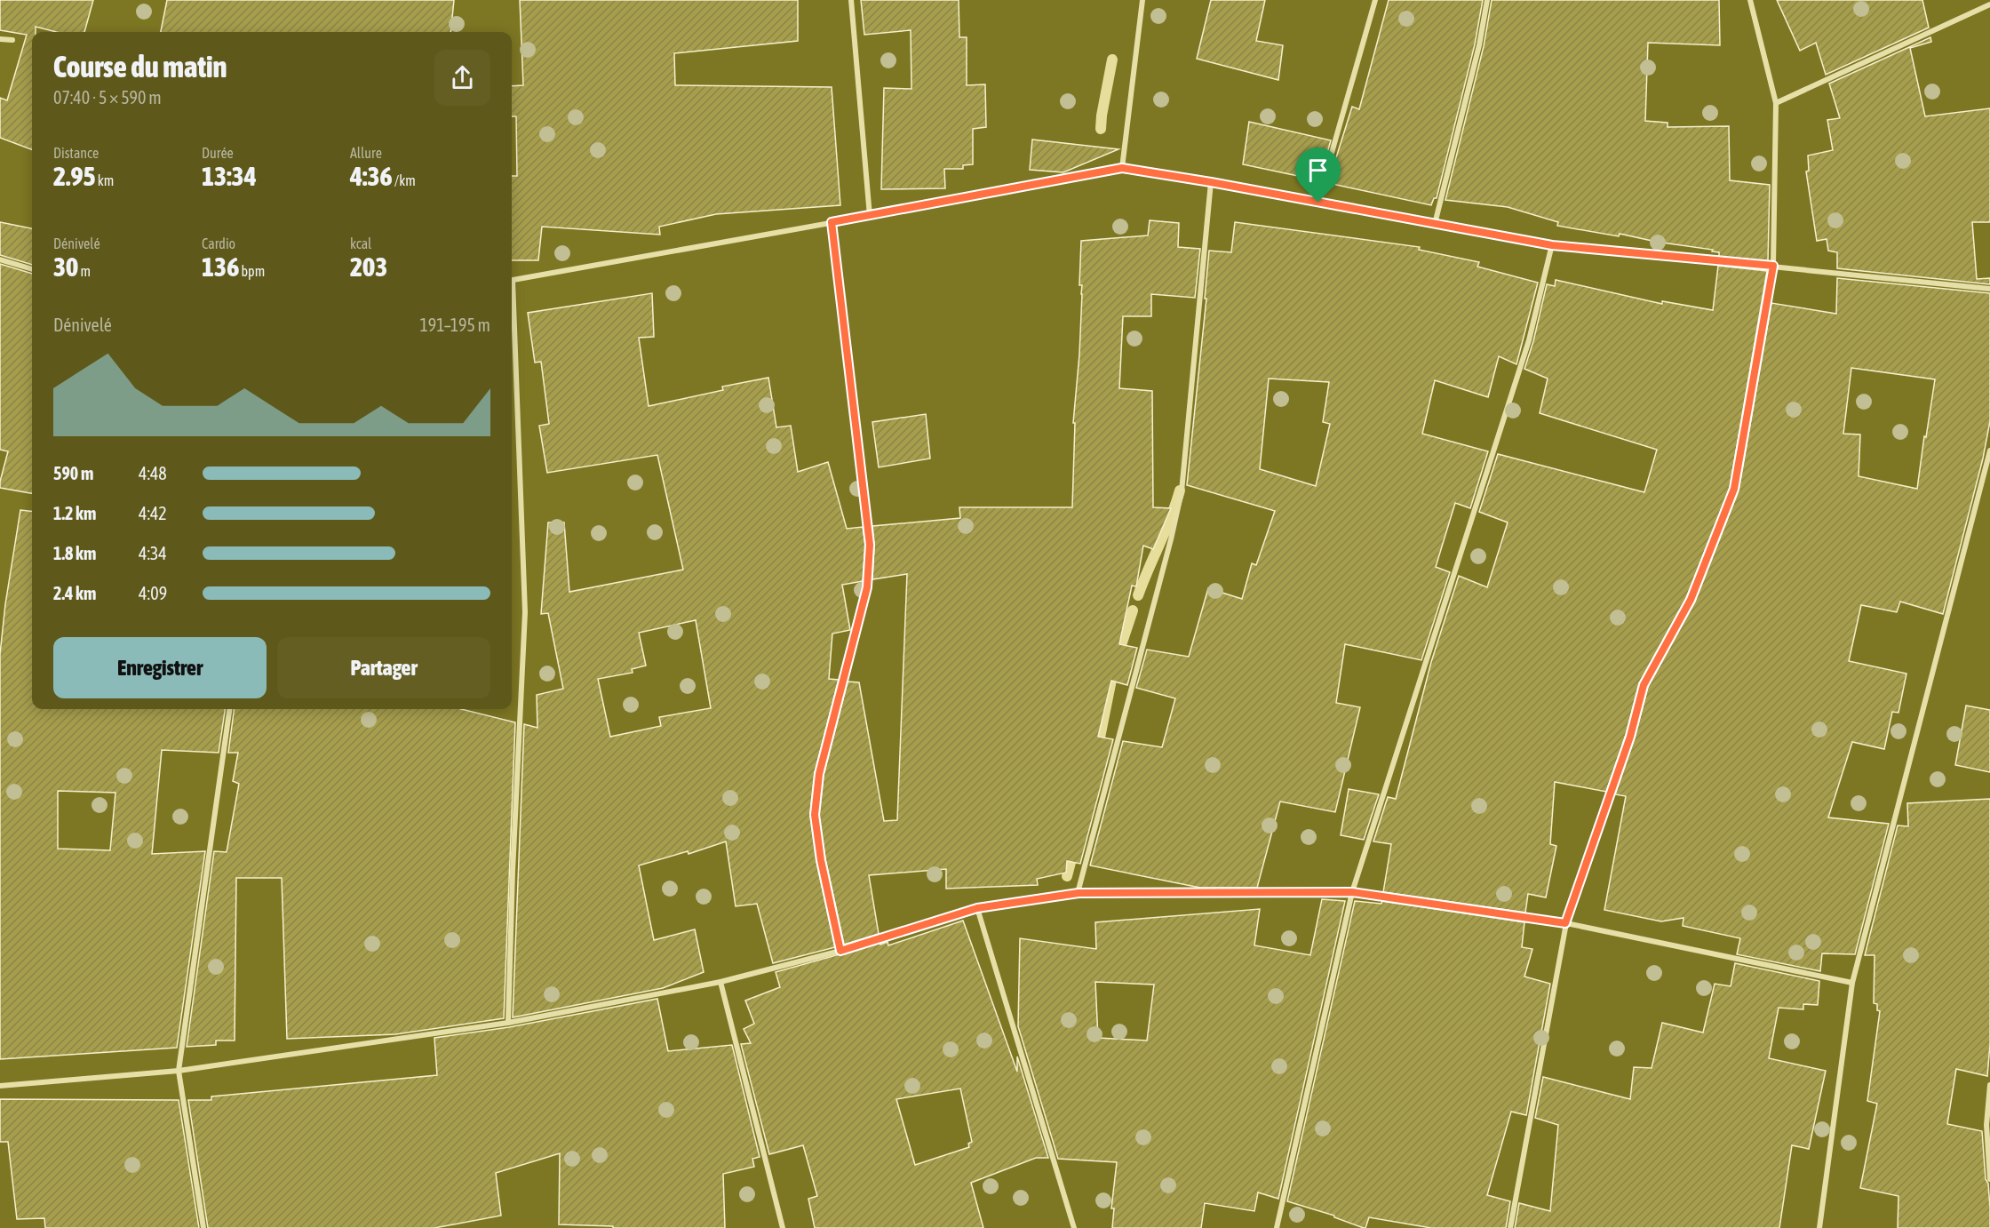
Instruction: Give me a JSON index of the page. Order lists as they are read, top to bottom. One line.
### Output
{"page":{"heading":["Course du matin","07:40 · 5 × 590 m"],"stats":[["Distance","2.95 km"],["Durée","13:34"],["Allure","4:36 /km"],["Dénivelé","30 m"],["Cardio","136 bpm"],["kcal","203"]],"chart":["Dénivelé","191–195 m"],"list":[{"name":"590 m","note":"4:48"},{"name":"1.2 km","note":"4:42"},{"name":"1.8 km","note":"4:34"},{"name":"2.4 km","note":"4:09"}],"buttons":["Enregistrer","Partager"]}}
